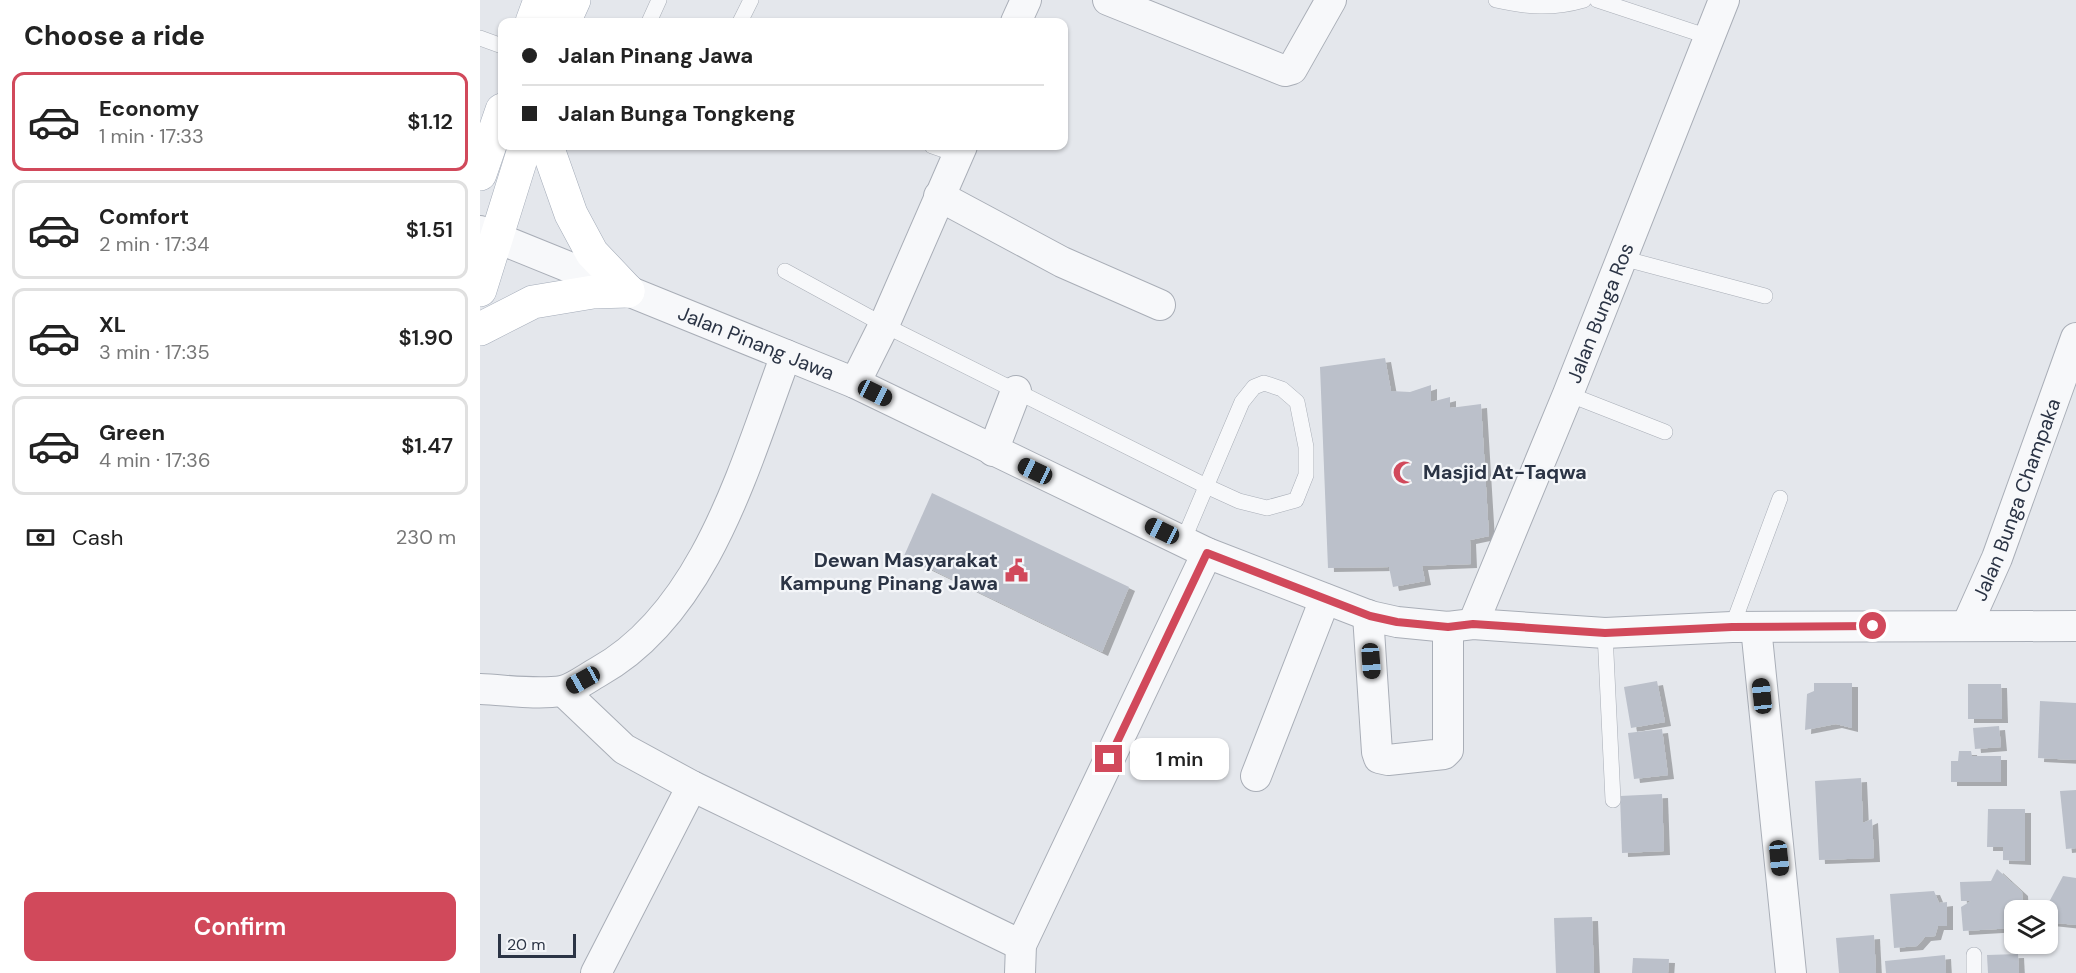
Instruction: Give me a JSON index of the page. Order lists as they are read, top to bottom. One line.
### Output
{"streets":{"street":["Jalan Bunga Ros","Jalan Pinang Jawa","Jalan Bunga Champaka"]},"crossings":[["Jalan Bunga Ros","Jalan Pinang Jawa"],["Jalan Pinang Jawa","Jalan Bunga Champaka"]],"places":{"mosque":["Masjid At-Taqwa"],"public building":["Dewan Masyarakat Kampung Pinang Jawa"]},"scale_bar":"20 m","page":{"heading":"Choose a ride","banner":["Jalan Pinang Jawa","Jalan Bunga Tongkeng"],"list":[{"name":"Economy","note":"1 min · 17:33","value":"$1.12"},{"name":"Comfort","note":"2 min · 17:34","value":"$1.51"},{"name":"XL","note":"3 min · 17:35","value":"$1.90"},{"name":"Green","note":"4 min · 17:36","value":"$1.47"}],"pay":["Cash","230 m"],"bubble":"1 min","buttons":"Confirm","scale":"20 m"}}
